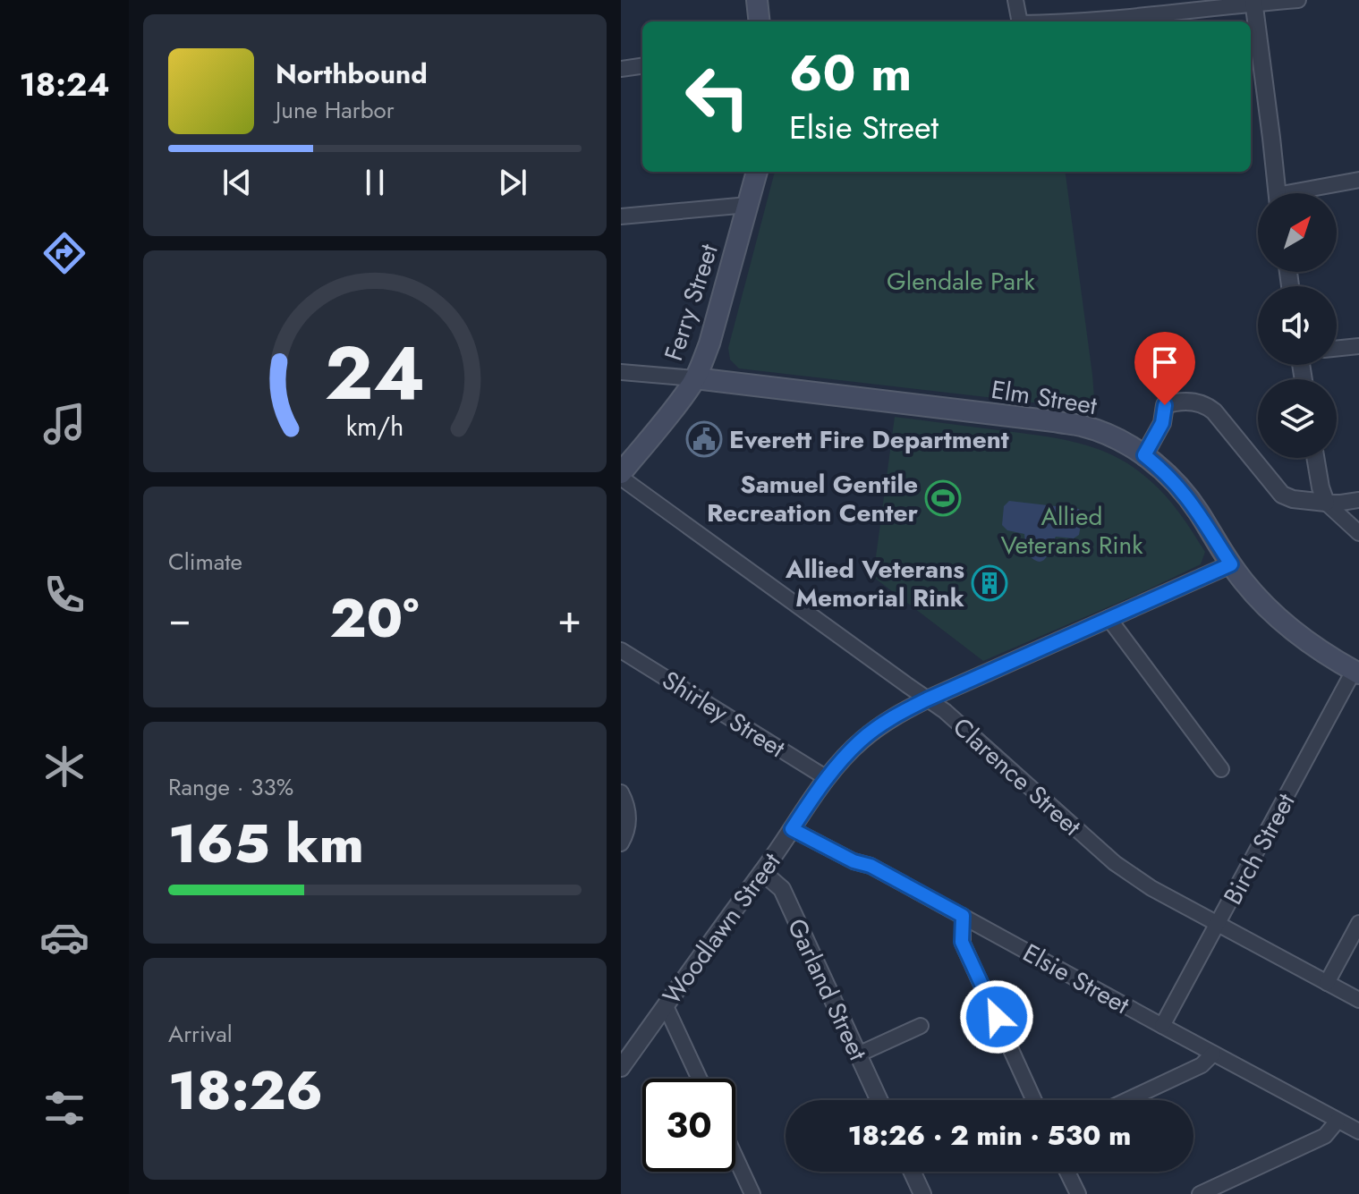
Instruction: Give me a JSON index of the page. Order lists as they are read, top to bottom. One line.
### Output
{"streets":{"main road":["Ferry Street","Elm Street"],"street":["Shirley Street","Clarence Street","Birch Street","Woodlawn Street","Elsie Street","Garland Street"]},"crossings":[["Ferry Street","Elm Street"],["Ferry Street","Clarence Street"],["Elm Street","Birch Street"],["Elm Street","Woodlawn Street"],["Shirley Street","Woodlawn Street"],["Clarence Street","Birch Street"],["Clarence Street","Woodlawn Street"],["Birch Street","Elsie Street"],["Woodlawn Street","Elsie Street"],["Woodlawn Street","Garland Street"]],"parks":["Glendale Park","Allied Veterans Rink"],"places":{"public building":["Everett Fire Department"],"sports":["Samuel Gentile Recreation Center"],"building":["Allied Veterans Memorial Rink"]},"north":"top right","page":{"tabs":"18:24","turn":["60 m","Elsie Street"],"song":["Northbound","June Harbor"],"tile":["Climate",["Range · 33%","165 km"],["Arrival","18:26"]],"heat":["−","20°","+"],"limit":"30","trip":"18:26 · 2 min · 530 m","gauge":["24","km/h"]}}
